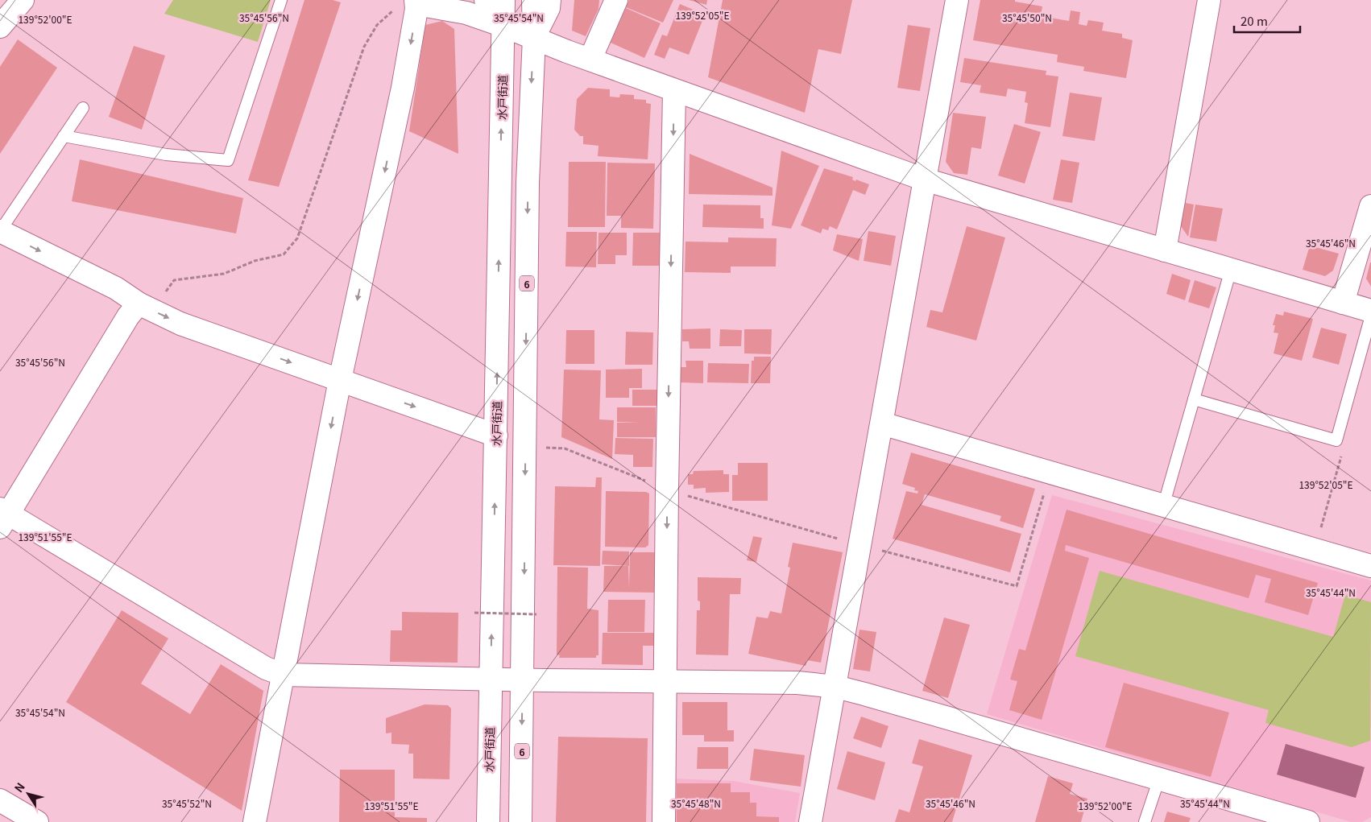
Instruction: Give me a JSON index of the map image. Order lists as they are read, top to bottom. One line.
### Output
{"streets":{"main road":["水戸街道","6"]},"scale_bar":"20 m","north":"top left","coordinates":["139°52'05\"E","35°45'56\"N","35°45'54\"N","35°45'50\"N","139°52'00\"E","35°45'46\"N","139°51'55\"E","35°45'44\"N","35°45'52\"N","35°45'48\"N"]}
